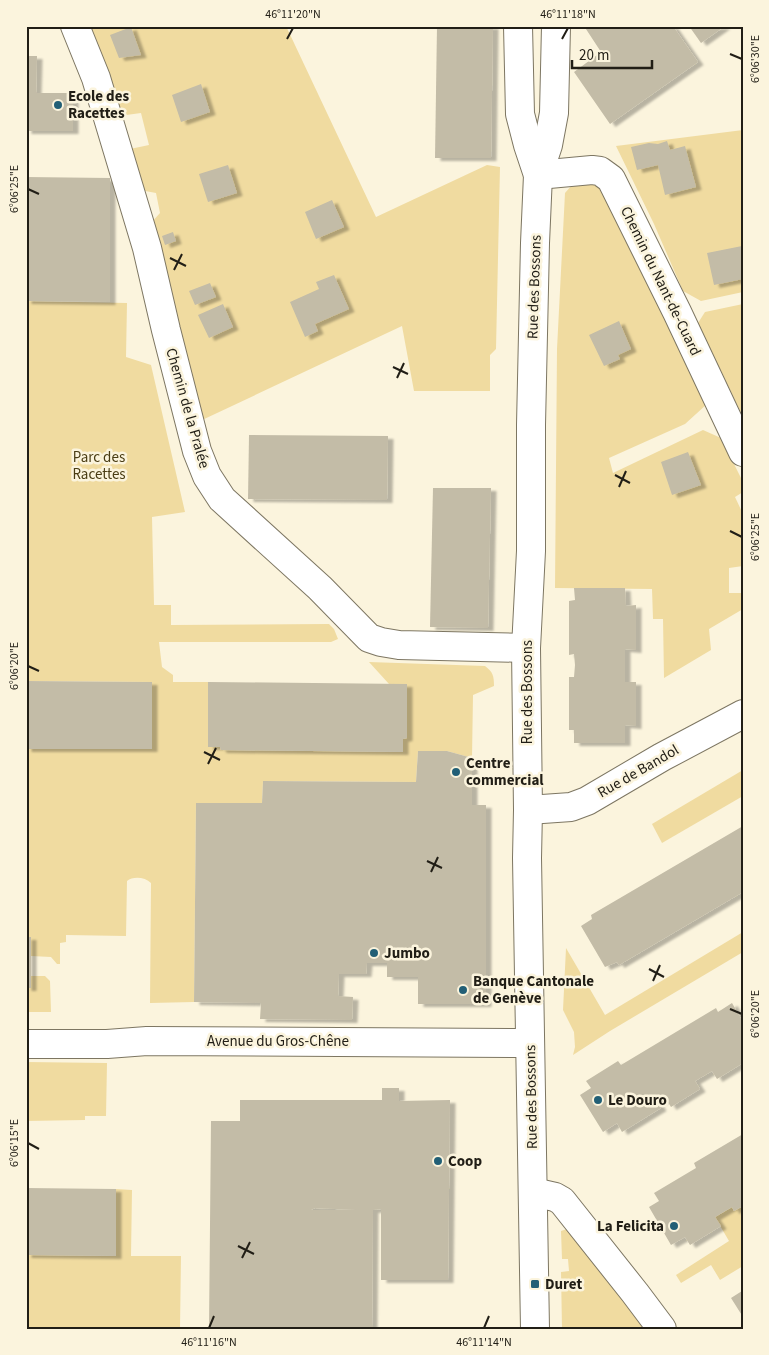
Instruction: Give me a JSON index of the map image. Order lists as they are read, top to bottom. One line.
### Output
{"streets":{"street":["Chemin du Nant-de-Cuard","Rue des Bossons","Chemin de la Pralée","Rue de Bandol","Avenue du Gros-Chêne"]},"crossings":[["Chemin du Nant-de-Cuard","Rue des Bossons"],["Rue des Bossons","Chemin de la Pralée"],["Rue des Bossons","Rue de Bandol"],["Rue des Bossons","Avenue du Gros-Chêne"]],"parks":["Parc des Racettes"],"places":{"other":["Ecole des Racettes","Centre commercial","Jumbo","Banque Cantonale de Genève","Le Douro","Coop","La Felicita"],"transit":["Duret"]},"scale_bar":"20 m","coordinates":["46°11'20\"N","46°11'18\"N","6°06'30\"E","6°06'25\"E","6°06'20\"E","6°06'15\"E","46°11'16\"N","46°11'14\"N"]}
